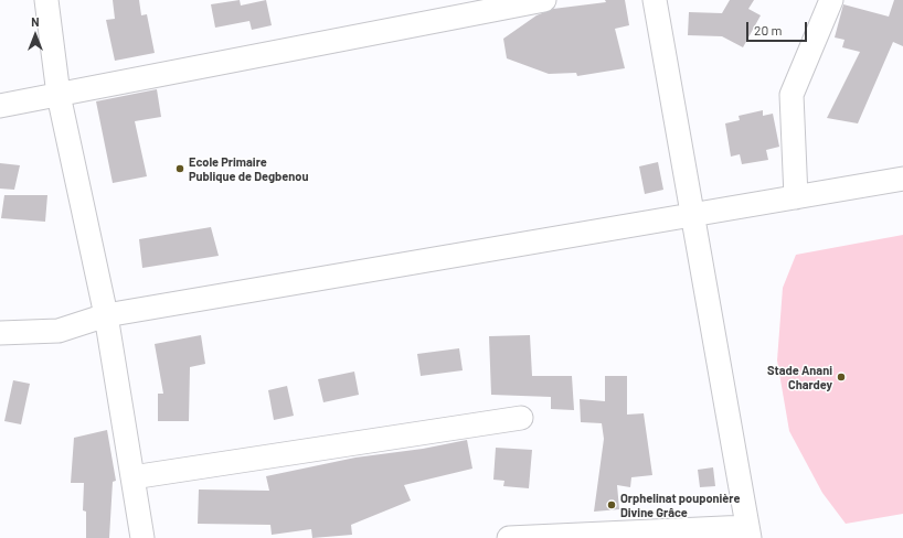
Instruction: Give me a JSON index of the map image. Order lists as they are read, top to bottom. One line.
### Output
{"places":["Ecole Primaire Publique de Degbenou","Stade Anani Chardey","Orphelinat pouponière Divine Grâce"],"scale_bar":"20 m","north":"top"}
